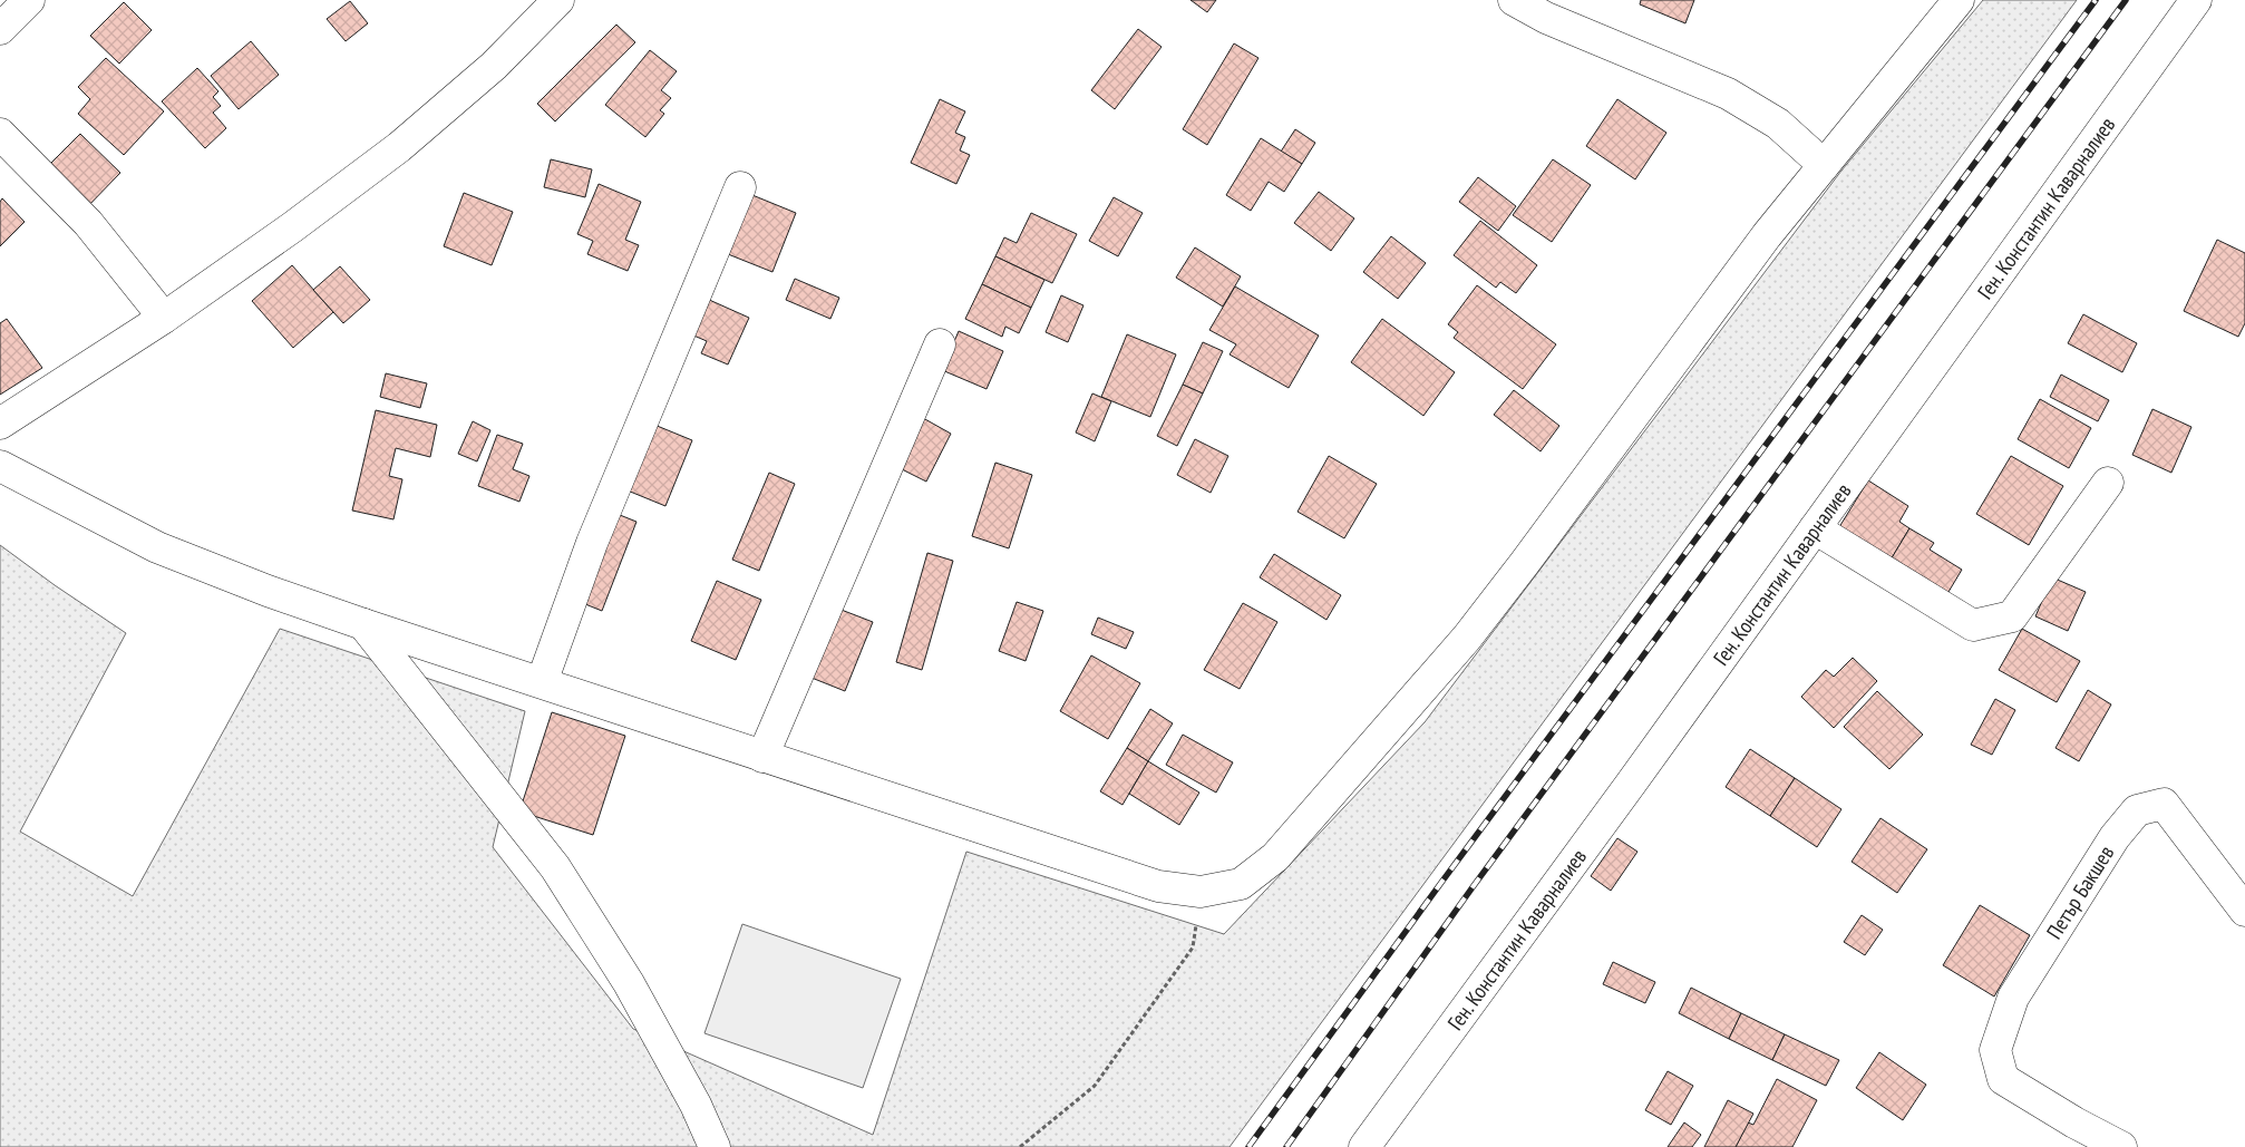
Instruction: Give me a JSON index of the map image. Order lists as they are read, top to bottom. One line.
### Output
{"streets":{"street":["Ген. Константин Каварналиев","Петър Бакшев"]}}
